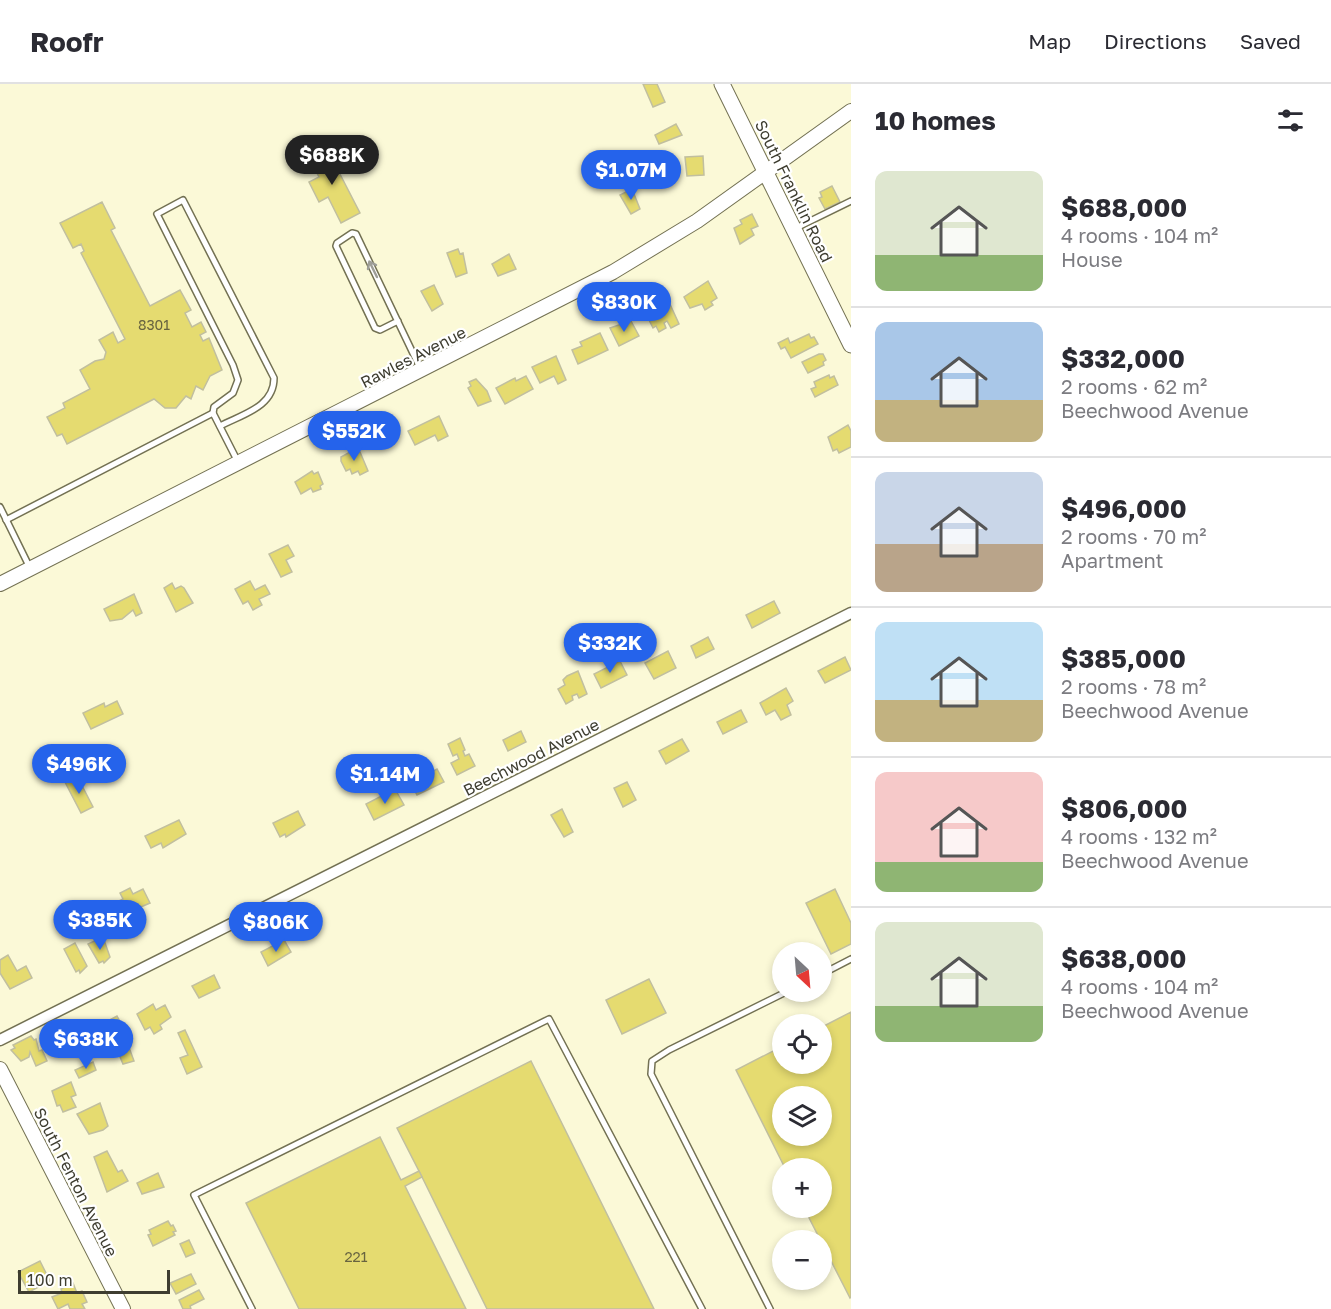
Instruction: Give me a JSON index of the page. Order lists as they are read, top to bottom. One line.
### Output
{"streets":{"main road":["South Franklin Road"],"street":["Rawles Avenue","Beechwood Avenue","South Fenton Avenue"]},"crossings":[["South Franklin Road","Rawles Avenue"]],"house_numbers":["8301","221"],"scale_bar":"100 m","north":"bottom right","page":{"header":"Roofr","nav":["Map","Directions","Saved"],"heading":"10 homes","price":["$688K","$1.07M","$830K","$552K","$332K","$496K","$1.14M","$385K","$806K","$638K"],"list":[{"name":"$688,000","note":"4 rooms · 104 m² · House"},{"name":"$332,000","note":"2 rooms · 62 m² · Beechwood Avenue"},{"name":"$496,000","note":"2 rooms · 70 m² · Apartment"},{"name":"$385,000","note":"2 rooms · 78 m² · Beechwood Avenue"},{"name":"$806,000","note":"4 rooms · 132 m² · Beechwood Avenue"},{"name":"$638,000","note":"4 rooms · 104 m² · Beechwood Avenue"}],"map_buttons":["+","−"],"scale":"100 m"}}
